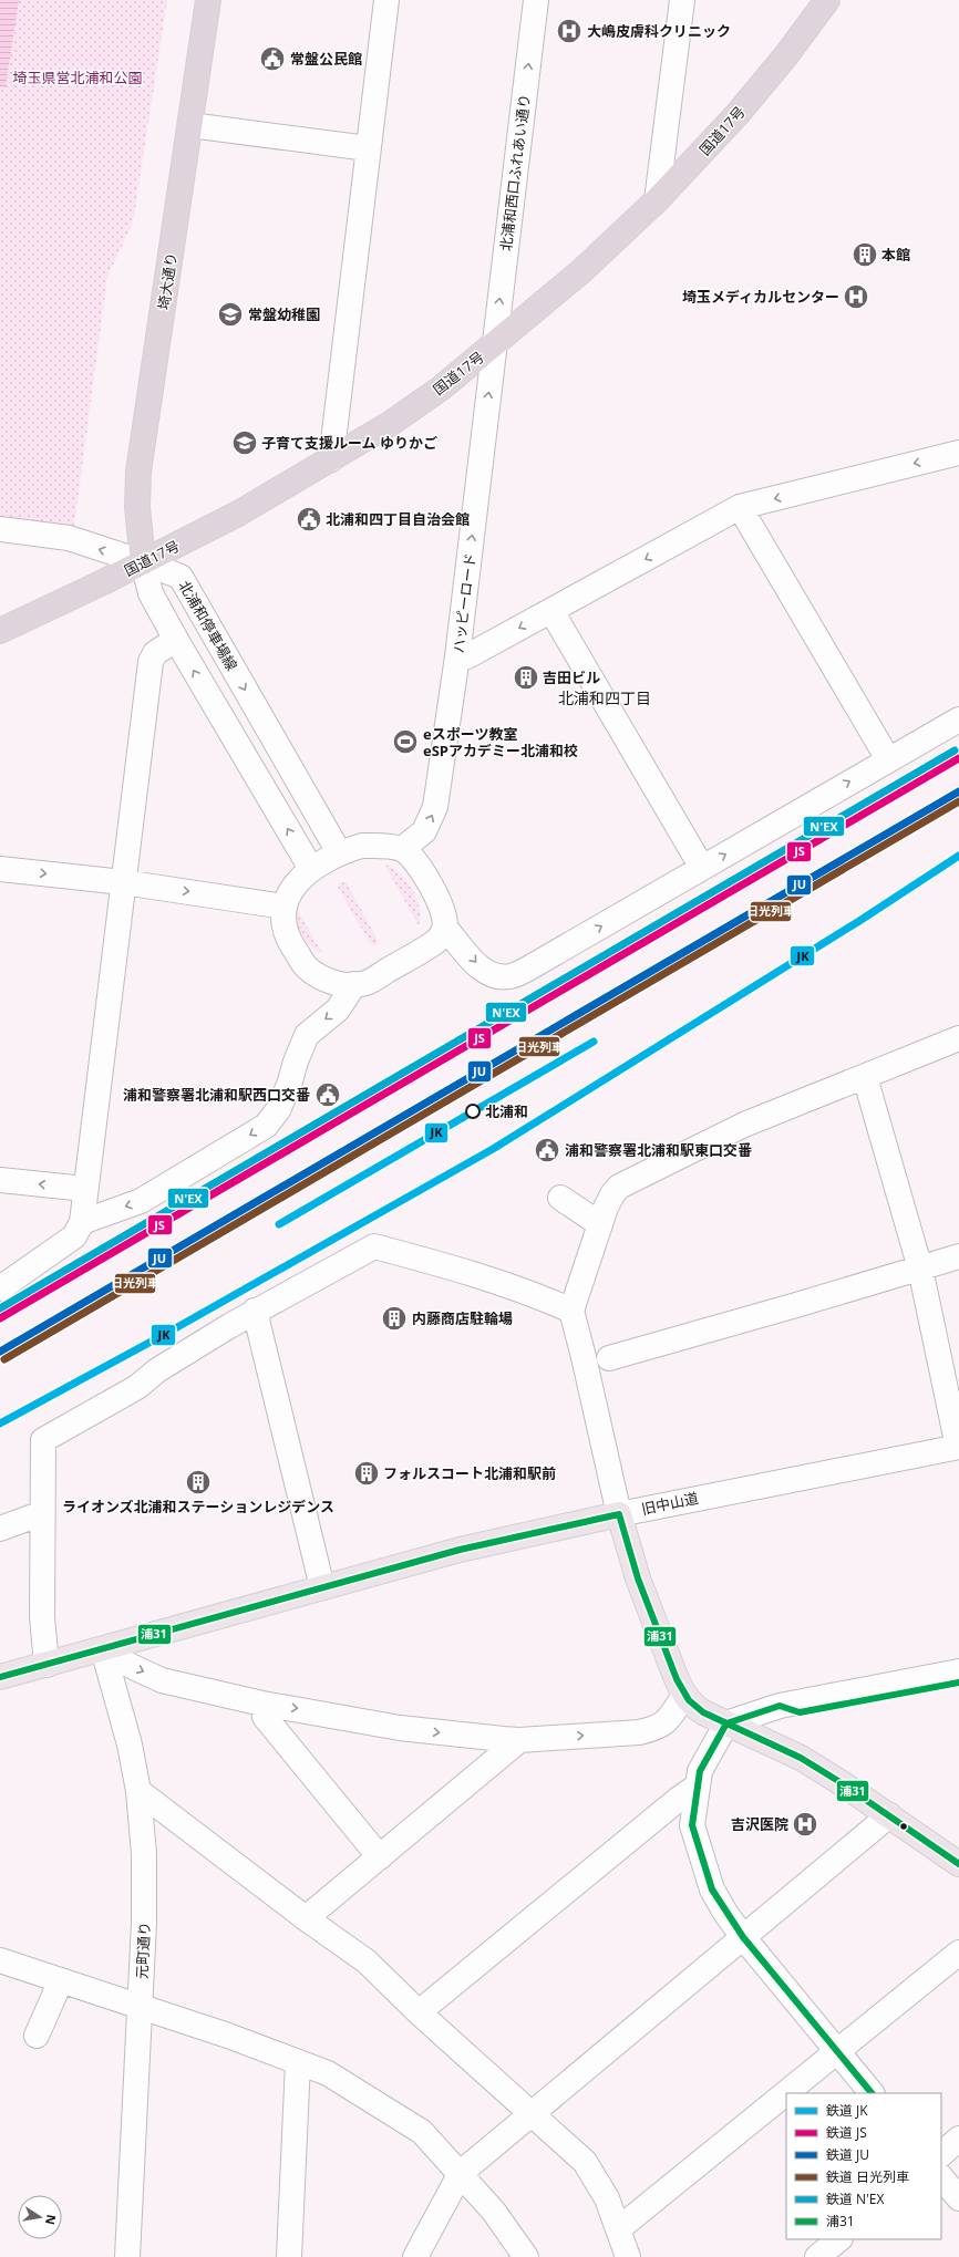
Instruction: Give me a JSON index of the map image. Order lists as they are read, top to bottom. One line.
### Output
{"streets":{"highway":["国道17号","埼大通り"],"main road":["旧中山道"],"street":["北浦和西口ふれあい通り","ハッピーロード","北浦和停車場線","元町通り"]},"crossings":[["国道17号","北浦和西口ふれあい通り"],["国道17号","埼大通り"],["国道17号","ハッピーロード"],["国道17号","北浦和停車場線"],["北浦和西口ふれあい通り","ハッピーロード"],["埼大通り","北浦和停車場線"],["ハッピーロード","北浦和停車場線"],["旧中山道","元町通り"]],"one_way":["ハッピーロード"],"districts":["北浦和四丁目"],"parks":["埼玉県営北浦和公園"],"places":{"hospital":["大嶋皮膚科クリニック","埼玉メディカルセンター","吉沢医院"],"public building":["常盤公民館","北浦和四丁目自治会館","浦和警察署北浦和駅西口交番","浦和警察署北浦和駅東口交番"],"building":["本館","吉田ビル","内藤商店駐輪場","フォルスコート北浦和駅前","ライオンズ北浦和ステーションレジデンス"],"school or university":["常盤幼稚園","子育て支援ルーム ゆりかご"],"sports":["eスポーツ教室 eSPアカデミー北浦和校"],"other":["北浦和"]},"lines":["rail line N'EX","rail line JS","rail line JU","rail line 日光列車","rail line JK","transit line 浦31"],"legend":["鉄道 JK","鉄道 JS","鉄道 JU","鉄道 日光列車","鉄道 N'EX","浦31"],"north":"right"}
